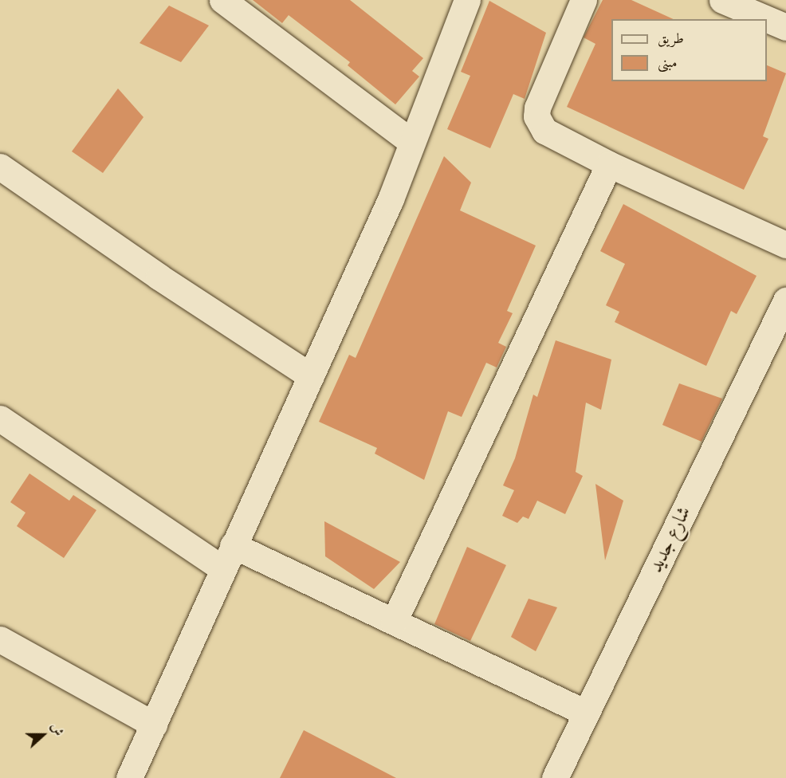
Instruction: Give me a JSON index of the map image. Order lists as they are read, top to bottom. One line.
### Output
{"streets":{"street":["شارع جديد"]},"legend":["طريق","مبنى"],"north":"right"}
